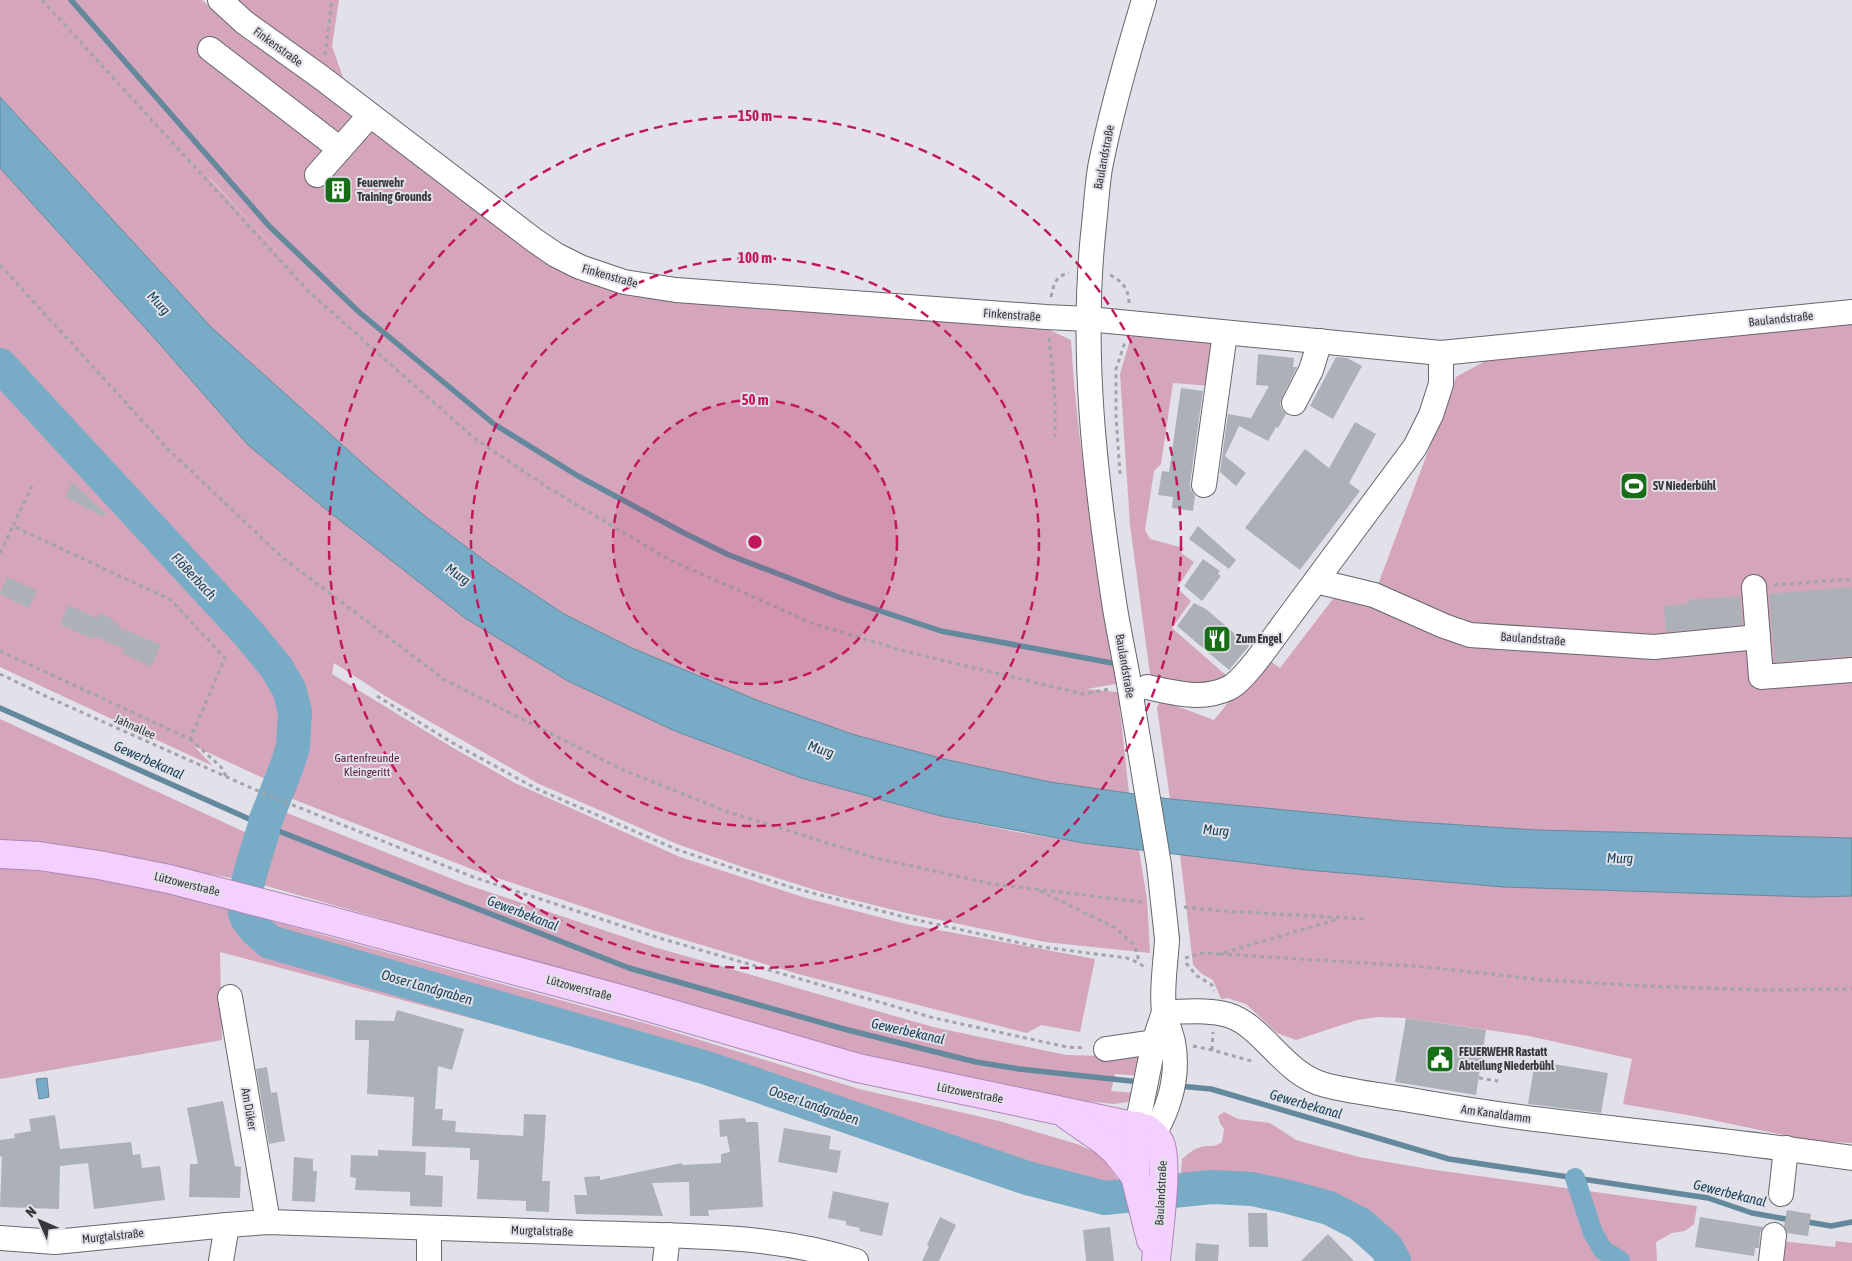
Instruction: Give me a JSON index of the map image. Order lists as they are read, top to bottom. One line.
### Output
{"streets":{"main road":["Baulandstraße","Lützowerstraße"],"street":["Finkenstraße","Am Düker","Am Kanaldamm","Murgtalstraße"],"path":["Jahnallee"]},"crossings":[["Finkenstraße","Baulandstraße"],["Baulandstraße","Lützowerstraße"],["Baulandstraße","Am Kanaldamm"],["Am Düker","Murgtalstraße"]],"water":["Murg","Flößerbach","Gewerbekanal","Ooser Landgraben"],"parks":["Gartenfreunde Kleingeritt"],"places":{"building":["Feuerwehr Training Grounds"],"sports":["SV Niederbühl"],"restaurant":["Zum Engel"],"public building":["FEUERWEHR Rastatt Abteilung Niederbühl"]},"north":"top left","rings":["150 m","100 m","50 m"]}
